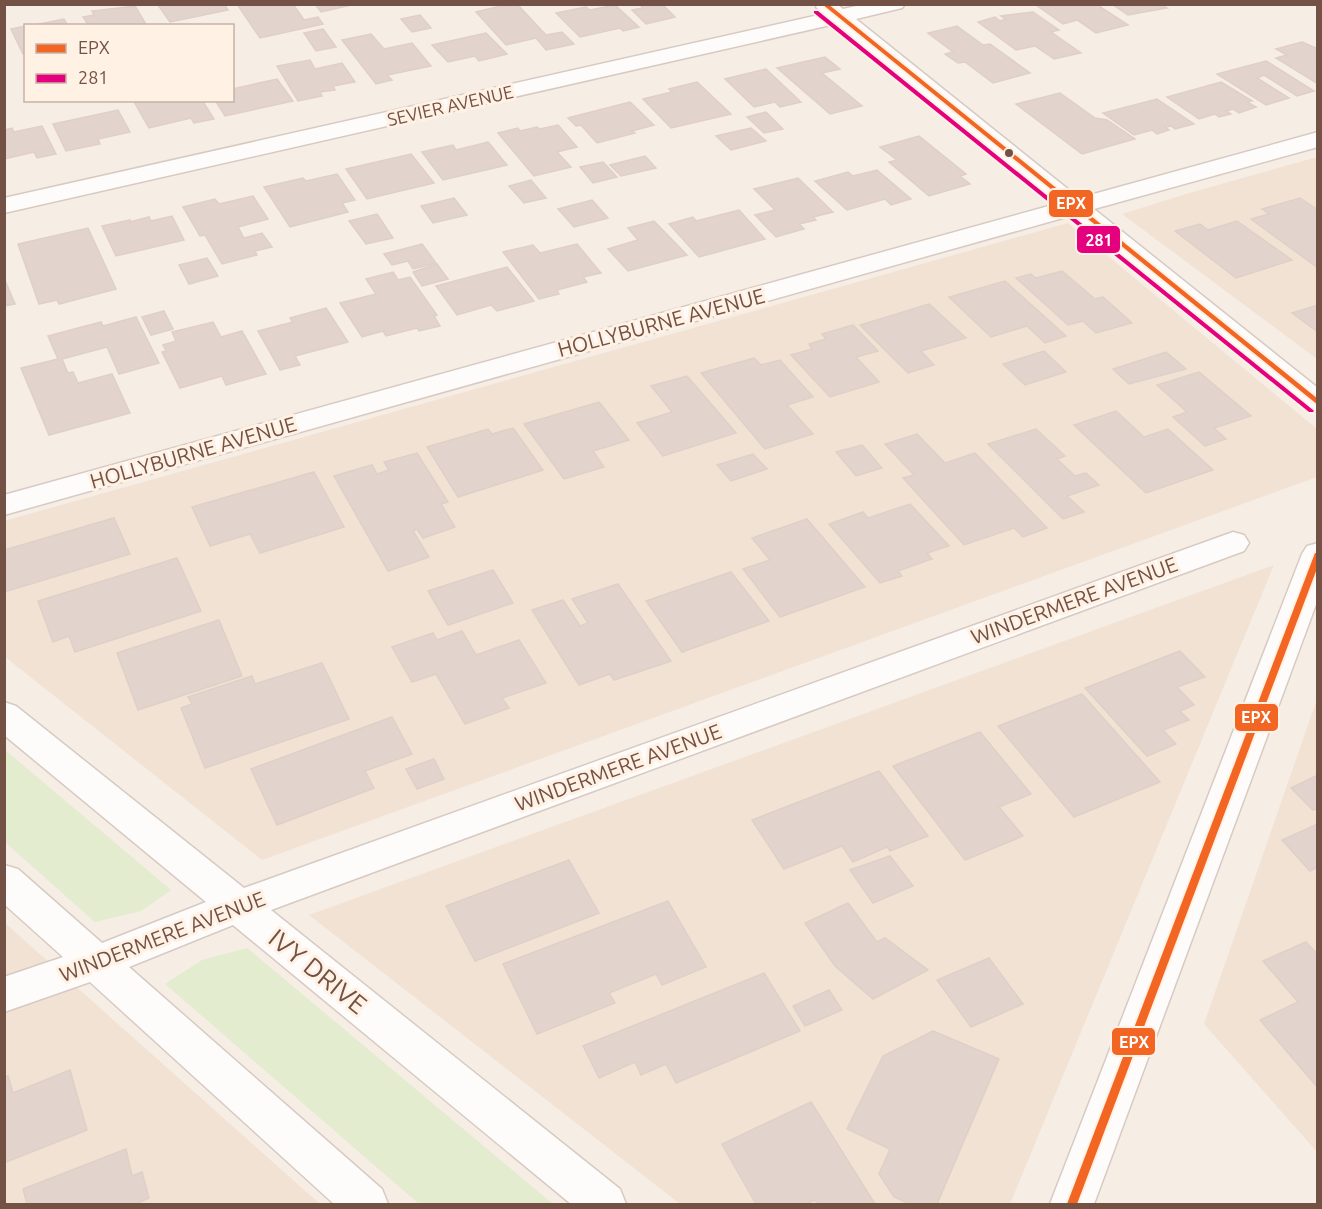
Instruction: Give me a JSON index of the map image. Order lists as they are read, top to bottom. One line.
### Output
{"streets":{"street":["SEVIER AVENUE","HOLLYBURNE AVENUE","WINDERMERE AVENUE","IVY DRIVE"]},"crossings":[["WINDERMERE AVENUE","IVY DRIVE"]],"lines":["transit line EPX","transit line 281"],"legend":["EPX","281"]}
